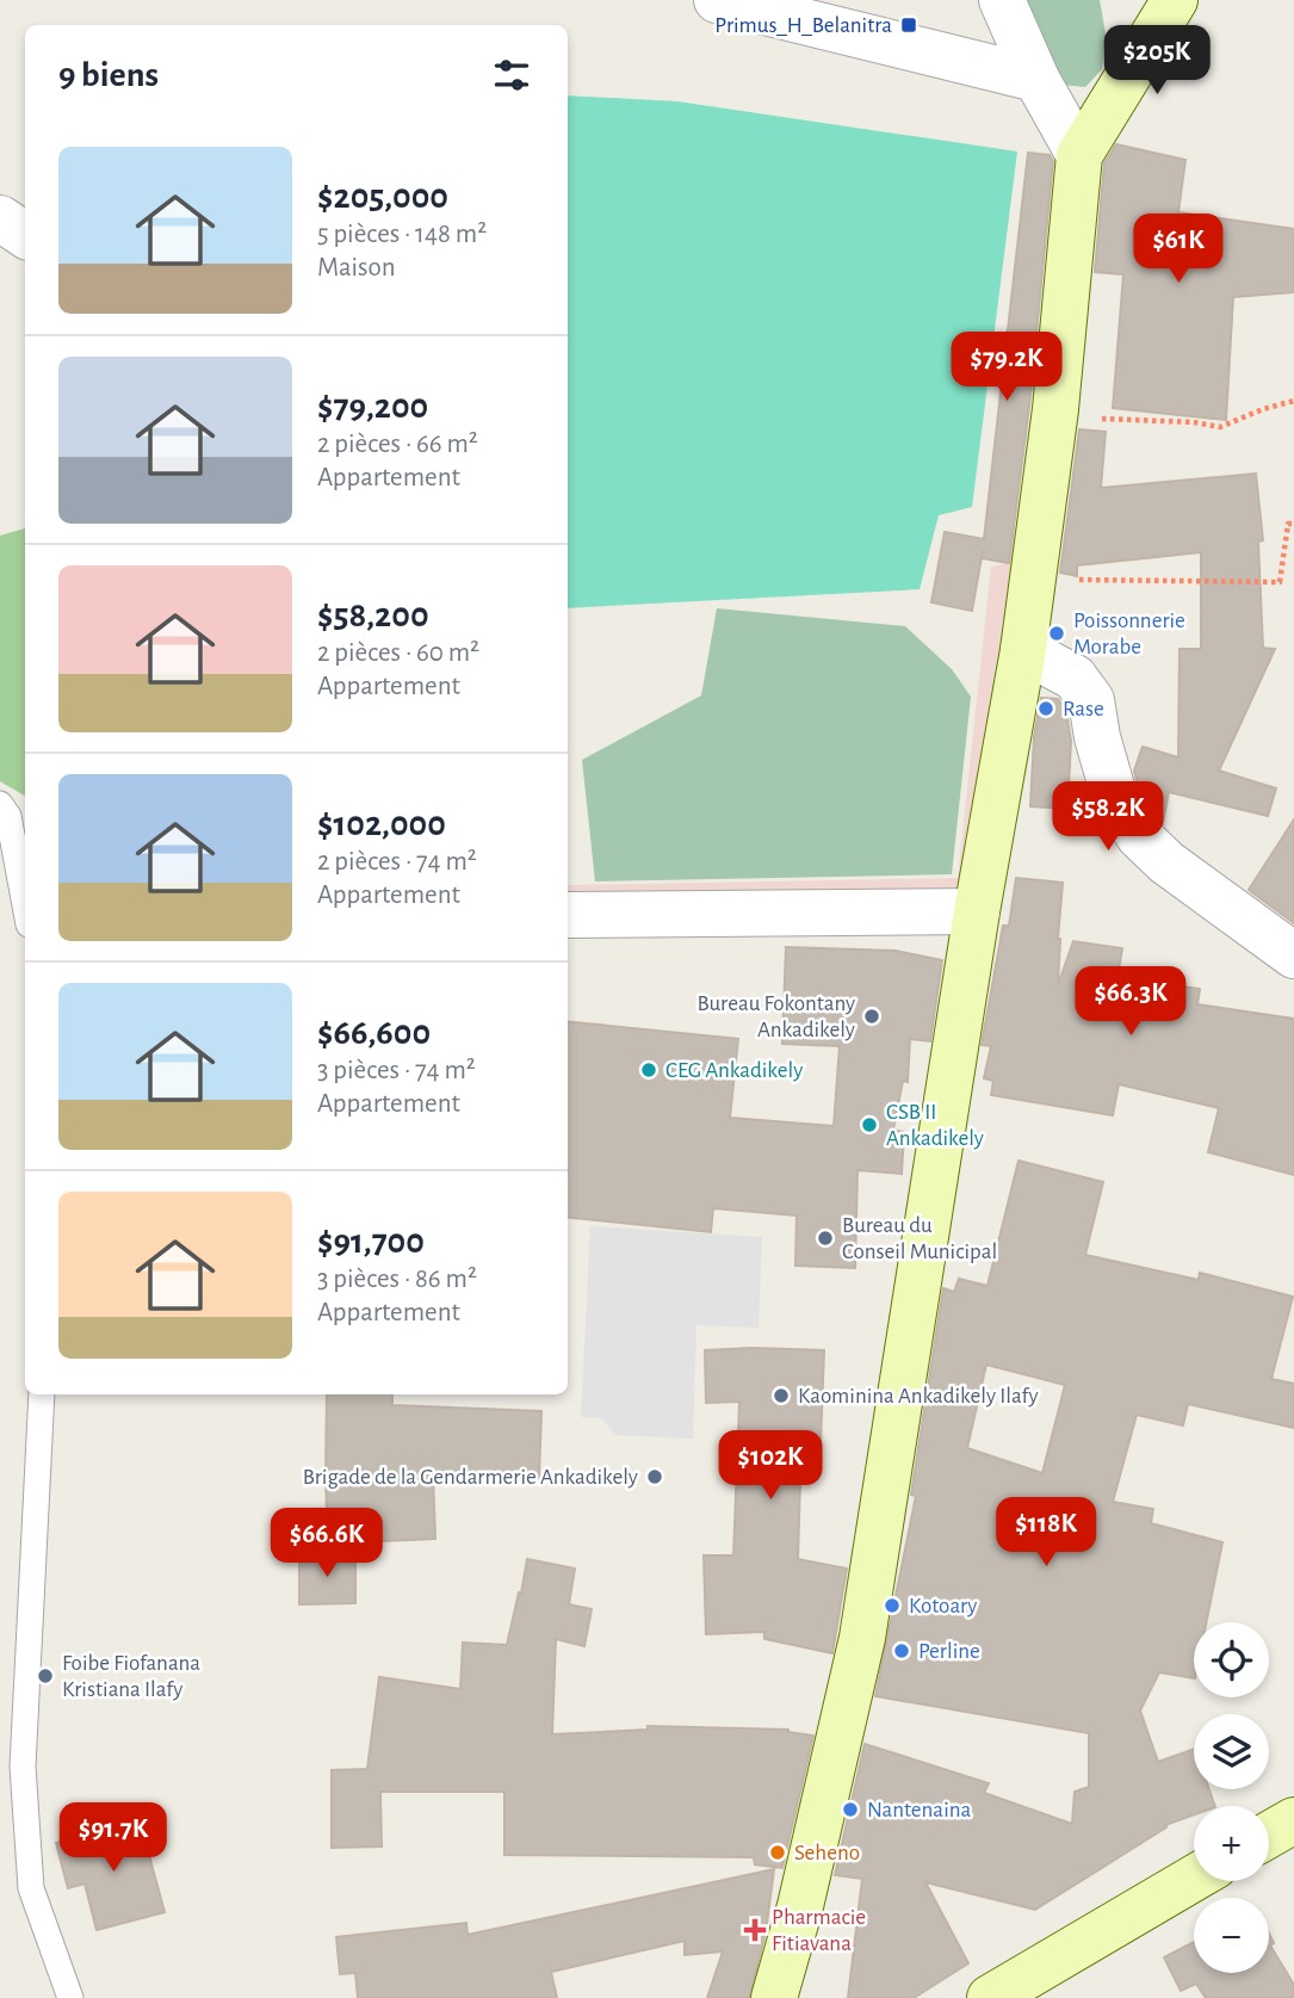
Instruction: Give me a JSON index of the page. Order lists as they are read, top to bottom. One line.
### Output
{"places":{"transit":["Primus_H_Belanitra"],"other":["Poissonnerie Morabe","Rase","Bureau Fokontany Ankadikely","CEG Ankadikely","CSB II Ankadikely","Bureau du Conseil Municipal","Kaominina Ankadikely Ilafy","Brigade de la Gendarmerie Ankadikely","Kotoary","Perline","Foibe Fiofanana Kristiana Ilafy","Nantenaina","Seheno"],"health":["Pharmacie Fitiavana"]},"page":{"price":["$205K","$61K","$79.2K","$58.2K","$66.3K","$102K","$118K","$66.6K","$91.7K"],"heading":"9 biens","list":[{"name":"$205,000","note":"5 pièces · 148 m² · Maison"},{"name":"$79,200","note":"2 pièces · 66 m² · Appartement"},{"name":"$58,200","note":"2 pièces · 60 m² · Appartement"},{"name":"$102,000","note":"2 pièces · 74 m² · Appartement"},{"name":"$66,600","note":"3 pièces · 74 m² · Appartement"},{"name":"$91,700","note":"3 pièces · 86 m² · Appartement"}],"map_buttons":["+","−"]}}
